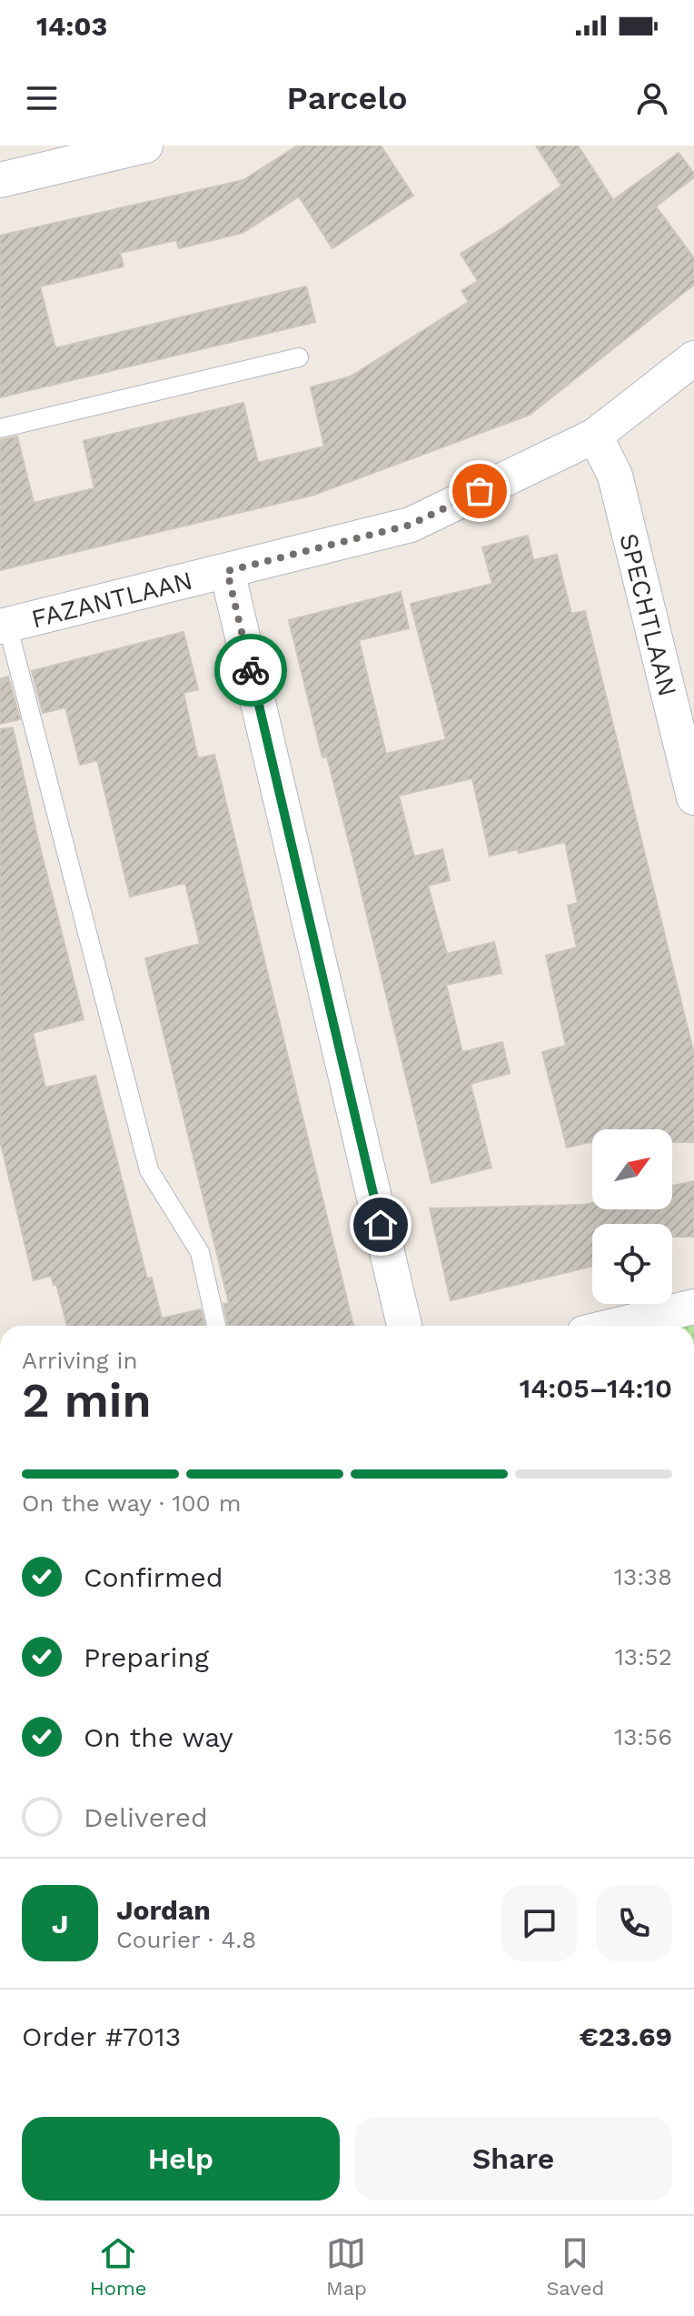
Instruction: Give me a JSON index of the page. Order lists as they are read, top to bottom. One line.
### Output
{"streets":{"street":["FAZANTLAAN","SPECHTLAAN"]},"crossings":[["FAZANTLAAN","SPECHTLAAN"]],"north":"top right","page":{"status":"14:03","header":"Parcelo","heading":["2 min","Arriving in","14:05–14:10"],"panel":["Jordan","Courier · 4.8","Order #7013","€23.69"],"bar":"On the way · 100 m","list":[["Confirmed","13:38"],["Preparing","13:52"],["On the way","13:56"],"Delivered"],"round":"J","buttons":["Help","Share"],"tabs":["Home","Map","Saved"]}}
